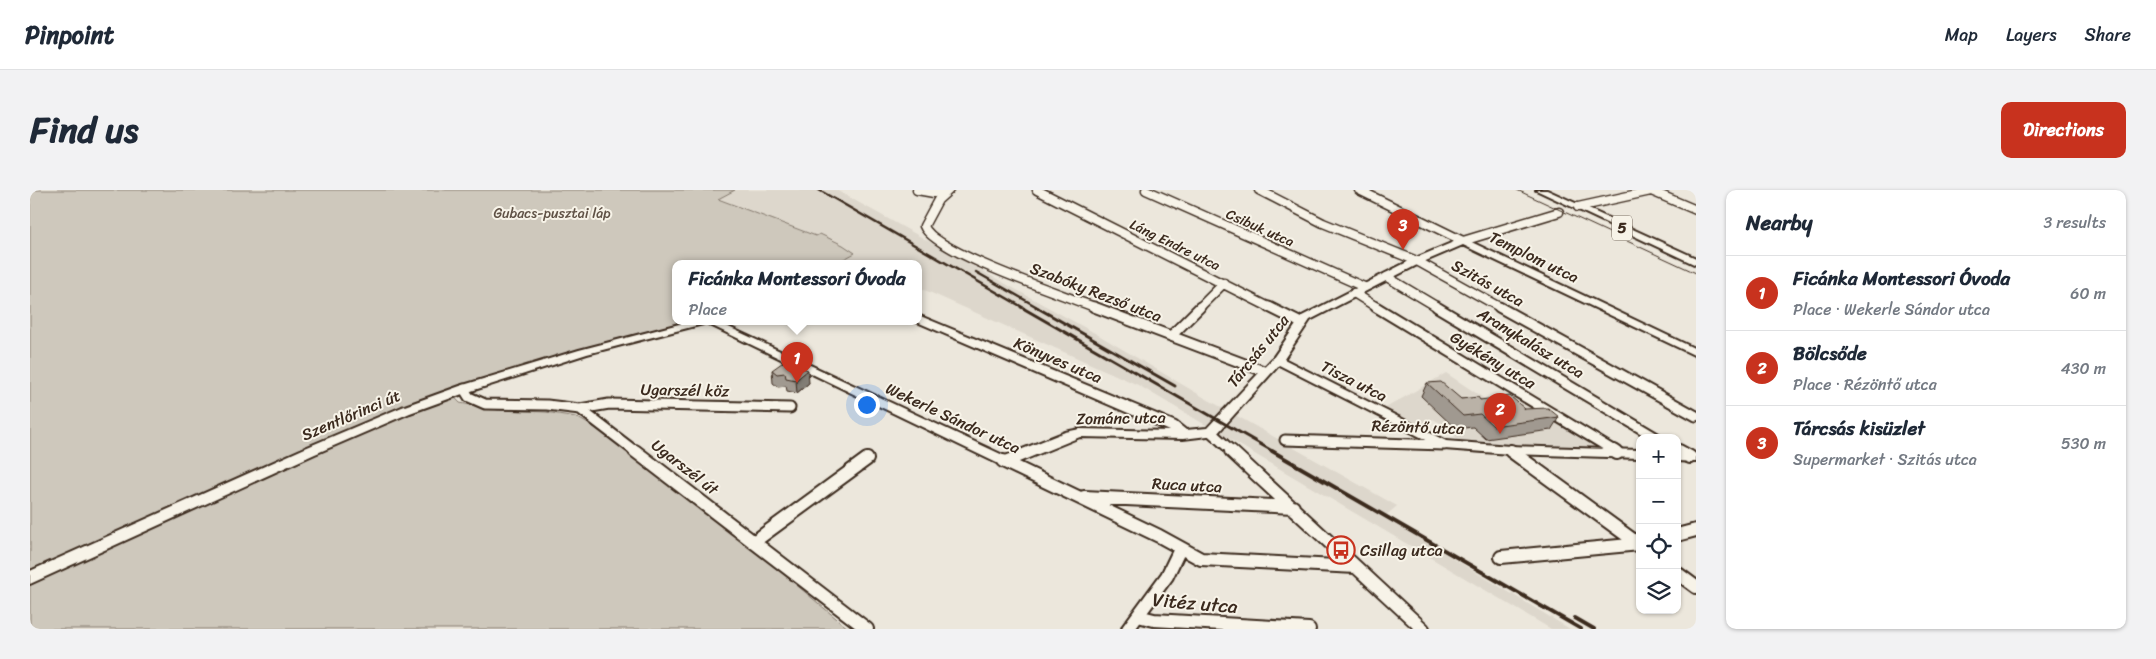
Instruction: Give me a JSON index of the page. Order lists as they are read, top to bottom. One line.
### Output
{"streets":{"main road":["5","Templom utca","Tárcsás utca","Könyves utca","Tisza utca","Szentlőrinci út","Wekerle Sándor utca","Zománc utca","Rézöntő utca"],"street":["Csibuk utca","Láng Endre utca","Szitás utca","Szabóky Rezső utca","Aranykalász utca","Gyékény utca","Ugarszél köz","Ugarszél út","Ruca utca","Vitéz utca"]},"crossings":[["Csibuk utca","Tárcsás utca"],["Láng Endre utca","Tárcsás utca"],["Templom utca","Tárcsás utca"],["Szitás utca","Tárcsás utca"],["Szabóky Rezső utca","Tárcsás utca"],["Aranykalász utca","Tárcsás utca"],["Tárcsás utca","Gyékény utca"],["Tárcsás utca","Tisza utca"],["Könyves utca","Zománc utca"],["Gyékény utca","Rézöntő utca"],["Tisza utca","Rézöntő utca"],["Ugarszél köz","Ugarszél út"],["Wekerle Sándor utca","Zománc utca"],["Wekerle Sándor utca","Ruca utca"]],"parks":["Gubacs-pusztai láp"],"places":{"bus stop":["Csillag utca"]},"page":{"header":"Pinpoint","nav":["Map","Layers","Share"],"title":"Find us","buttons":"Directions","heading":["Nearby","3 results"],"pins":["3","1","2"],"list":[{"mark":"1","name":"Ficánka Montessori Óvoda","note":"Place · Wekerle Sándor utca","value":"60 m"},{"mark":"2","name":"Bölcsőde","note":"Place · Rézöntő utca","value":"430 m"},{"mark":"3","name":"Tárcsás kisüzlet","note":"Supermarket · Szitás utca","value":"530 m"}],"popup":["Ficánka Montessori Óvoda","Place"],"map_buttons":["+","−"]}}
